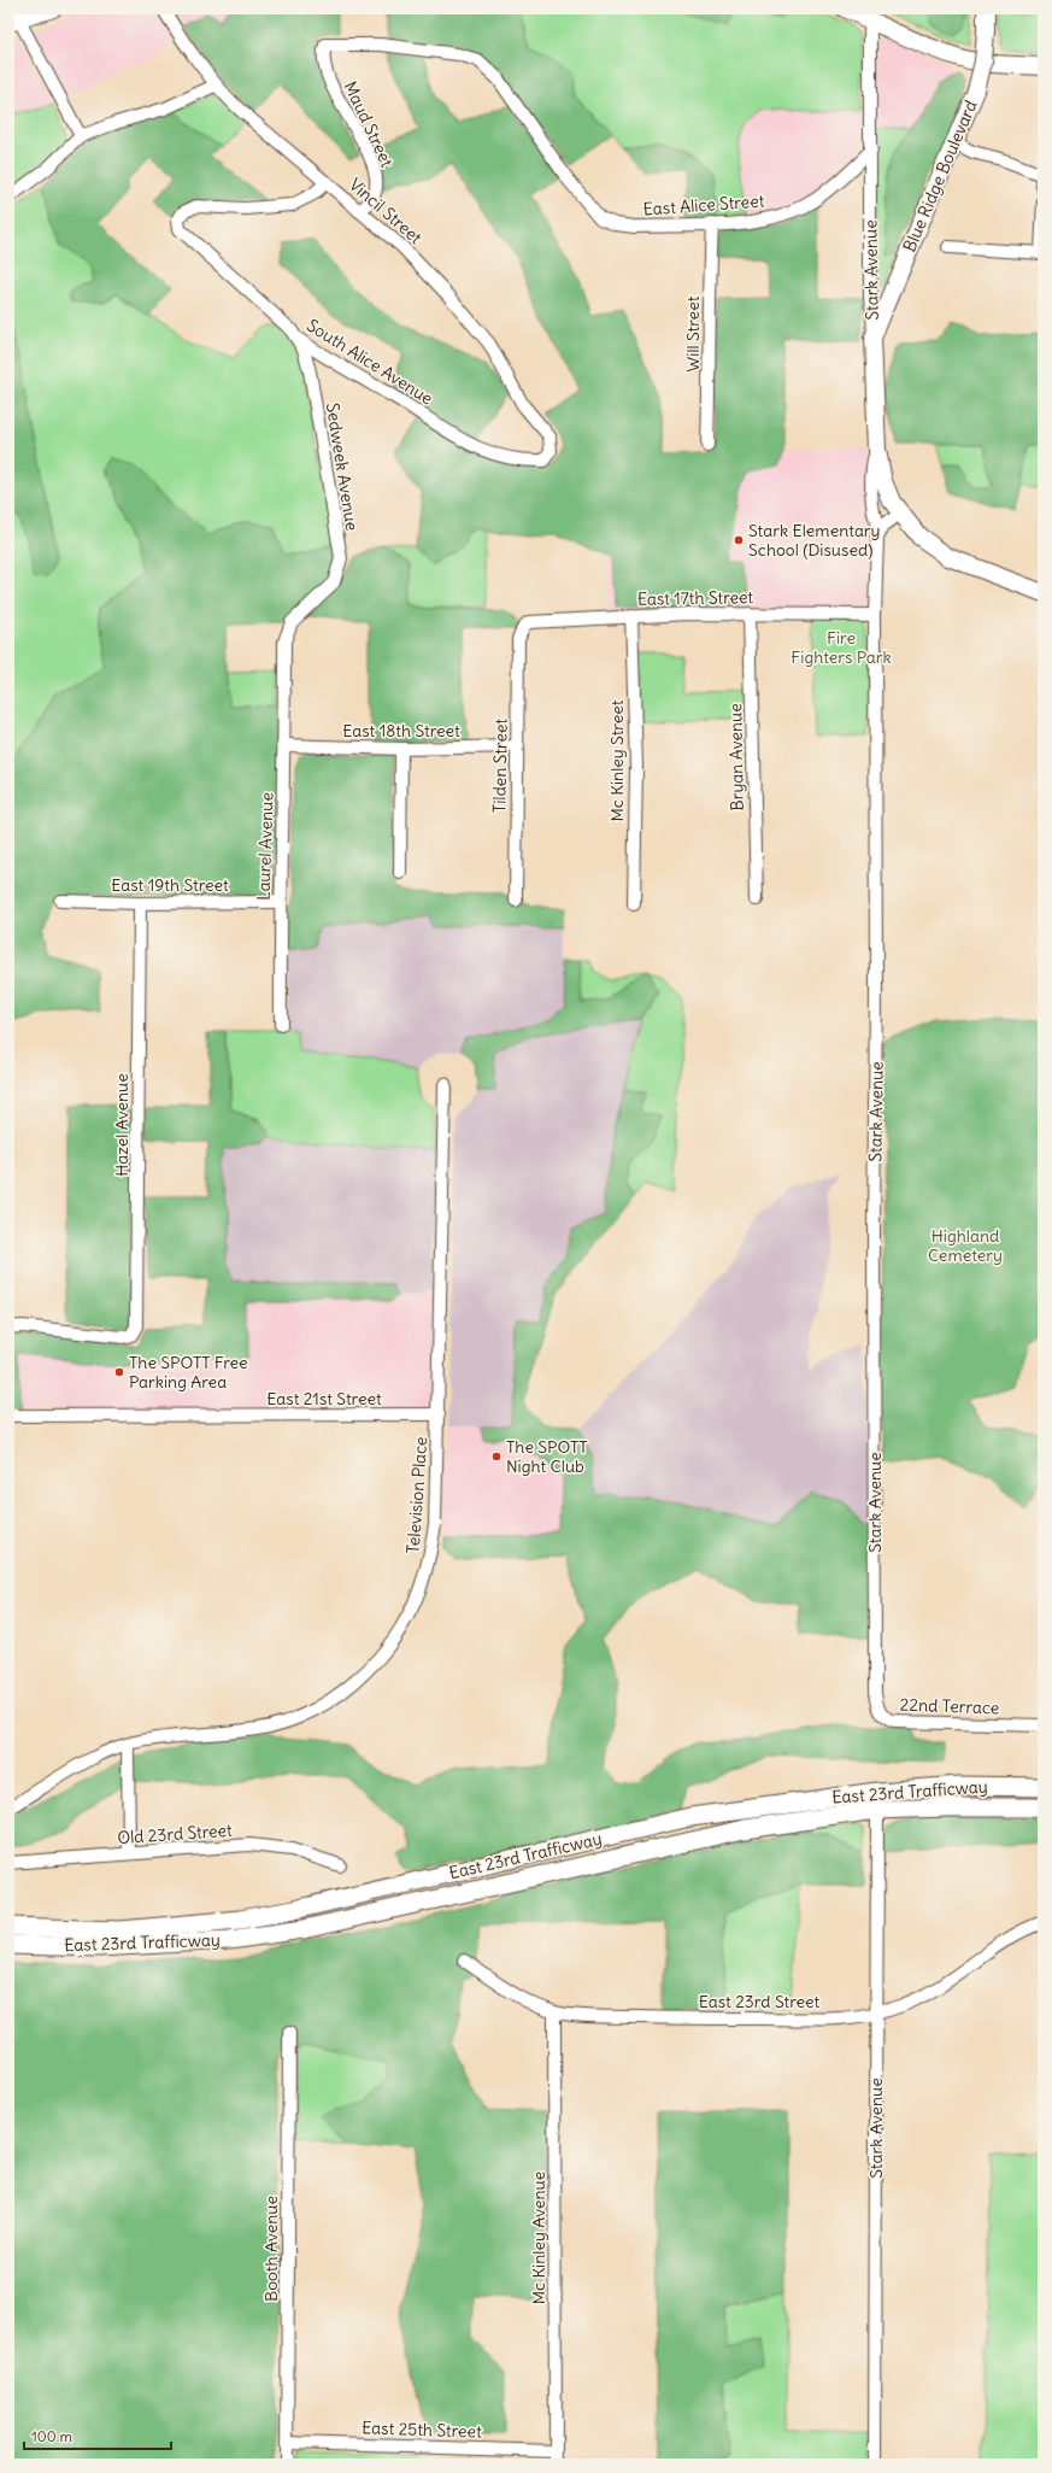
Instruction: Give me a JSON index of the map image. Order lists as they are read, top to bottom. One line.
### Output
{"streets":{"main road":["Blue Ridge Boulevard","Stark Avenue","East 23rd Trafficway"],"street":["Maud Street","East Alice Street","Vincil Street","Will Street","South Alice Avenue","Sedweek Avenue","East 17th Street","East 18th Street","Bryan Avenue","Mc Kinley Street","Tilden Street","Laurel Avenue","East 19th Street","Hazel Avenue","East 21st Street","Television Place","22nd Terrace","Old 23rd Street","East 23rd Street","Mc Kinley Avenue","Booth Avenue","East 25th Street"]},"crossings":[["Maud Street","East Alice Street"],["Maud Street","Vincil Street"],["Blue Ridge Boulevard","Stark Avenue"],["East Alice Street","Stark Avenue"],["East Alice Street","Will Street"],["Vincil Street","South Alice Avenue"],["Stark Avenue","East 17th Street"],["Stark Avenue","22nd Terrace"],["Stark Avenue","East 23rd Trafficway"],["Stark Avenue","East 23rd Street"],["South Alice Avenue","Sedweek Avenue"],["Sedweek Avenue","East 18th Street"],["Sedweek Avenue","Laurel Avenue"],["East 17th Street","Bryan Avenue"],["East 17th Street","Mc Kinley Street"],["East 17th Street","Tilden Street"],["East 18th Street","Tilden Street"],["East 18th Street","Laurel Avenue"],["Laurel Avenue","East 19th Street"],["East 19th Street","Hazel Avenue"],["East 21st Street","Television Place"],["East 23rd Street","Mc Kinley Avenue"],["Mc Kinley Avenue","East 25th Street"],["Booth Avenue","East 25th Street"]],"parks":["Fire Fighters Park","Highland Cemetery"],"places":["Stark Elementary School (Disused)","The SPOTT Free Parking Area","The SPOTT Night Club"],"scale_bar":"100 m"}
